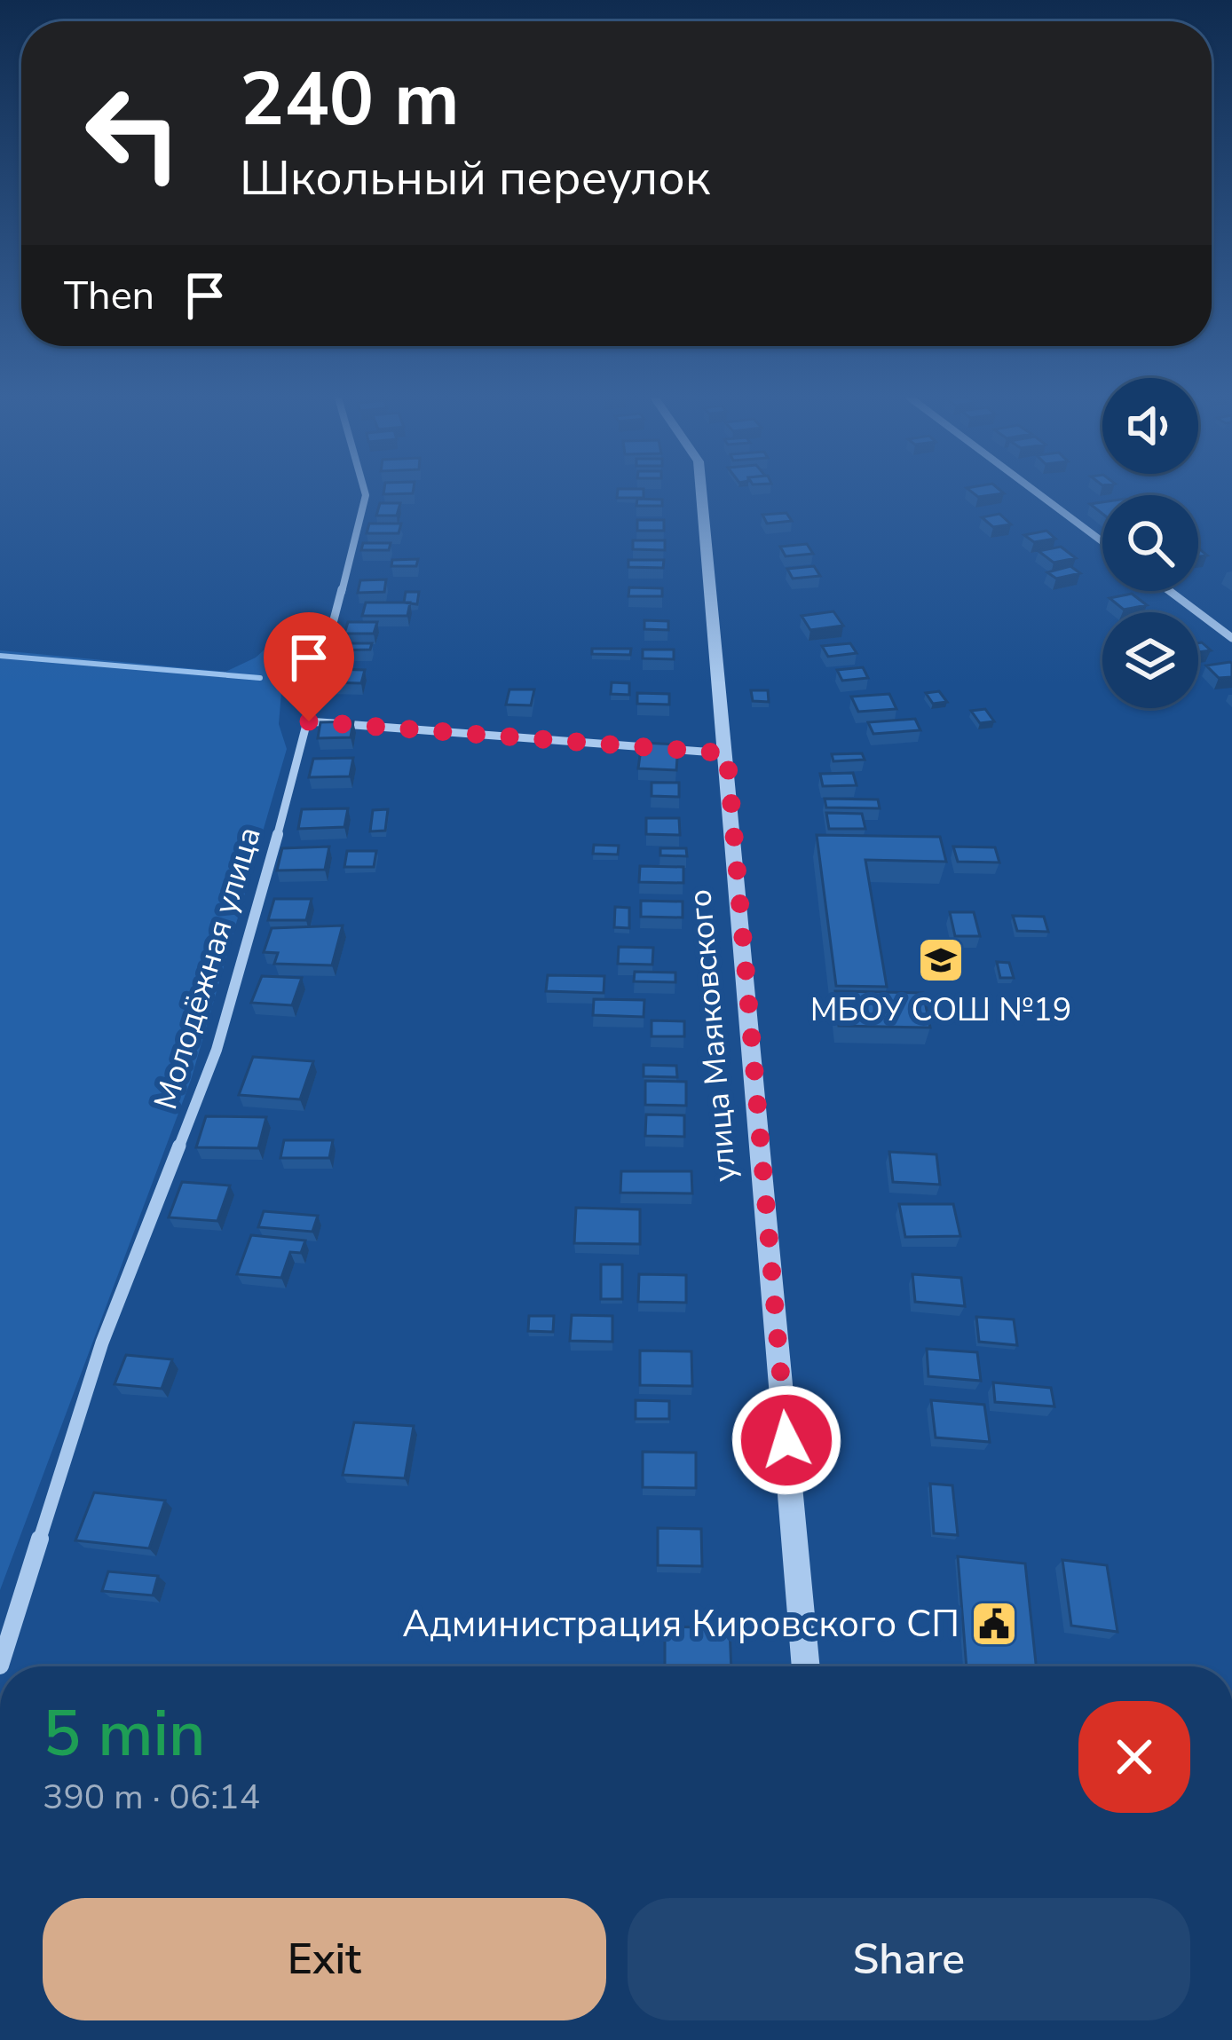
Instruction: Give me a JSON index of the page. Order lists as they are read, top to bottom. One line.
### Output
{"streets":{"street":["Молодёжная улица","улица Маяковского"]},"places":{"school or university":["МБОУ СОШ №19"],"public building":["Администрация Кировского СП"]},"page":{"turn":["240 m","Школьный переулок"],"then":"Then","heading":["5 min","390 m · 06:14"],"buttons":["Exit","Share"]}}
